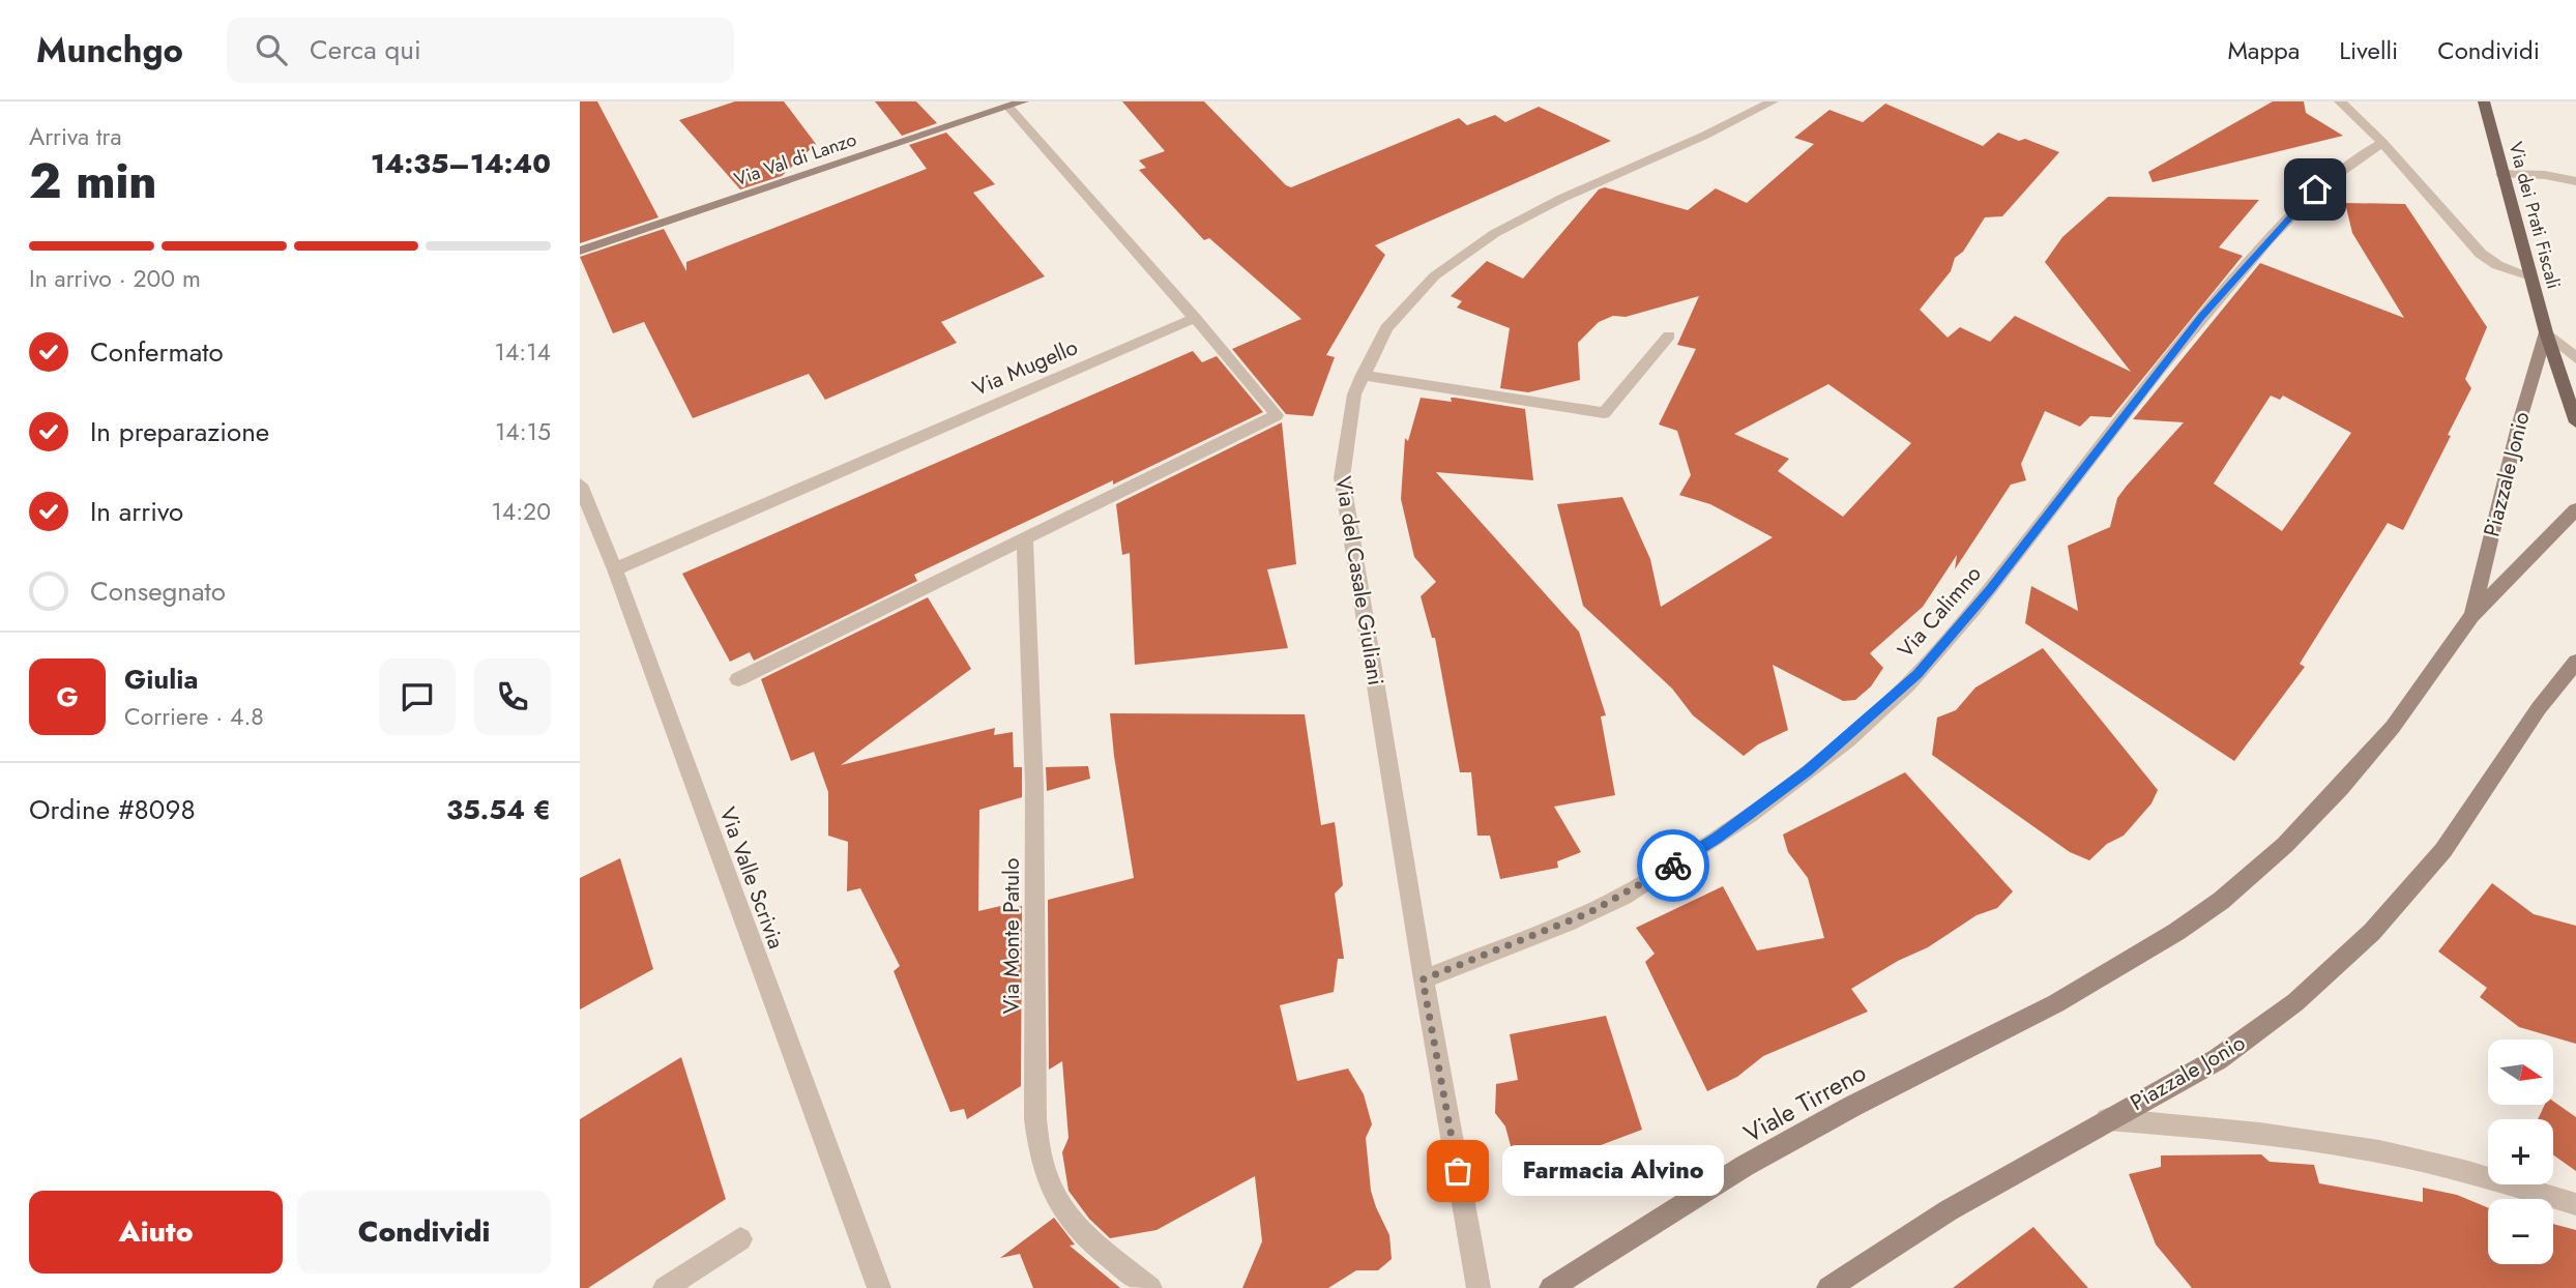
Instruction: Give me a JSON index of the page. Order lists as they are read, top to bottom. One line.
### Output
{"streets":{"main road":["Via Val di Lanzo","Via dei Prati Fiscali","Piazzale Jonio","Viale Tirreno"],"street":["Via Mugello","Via del Casale Giuliani","Via Calimno","Via Valle Scrivia","Via Monte Patulo"]},"crossings":[["Via dei Prati Fiscali","Piazzale Jonio"],["Via Mugello","Via Valle Scrivia"],["Piazzale Jonio","Viale Tirreno"],["Via del Casale Giuliani","Via Calimno"]],"places":["Farmacia Alvino"],"north":"right","page":{"header":"Munchgo","search":"Cerca qui","nav":["Mappa","Livelli","Condividi"],"heading":["2 min","Arriva tra","14:35–14:40"],"panel":["Giulia","Corriere · 4.8","Ordine #8098","35.54 €"],"bar":"In arrivo · 200 m","list":[["Confermato","14:14"],["In preparazione","14:15"],["In arrivo","14:20"],"Consegnato"],"round":"G","map_buttons":["+","−"],"bubble":"Farmacia Alvino","buttons":["Aiuto","Condividi"]}}
